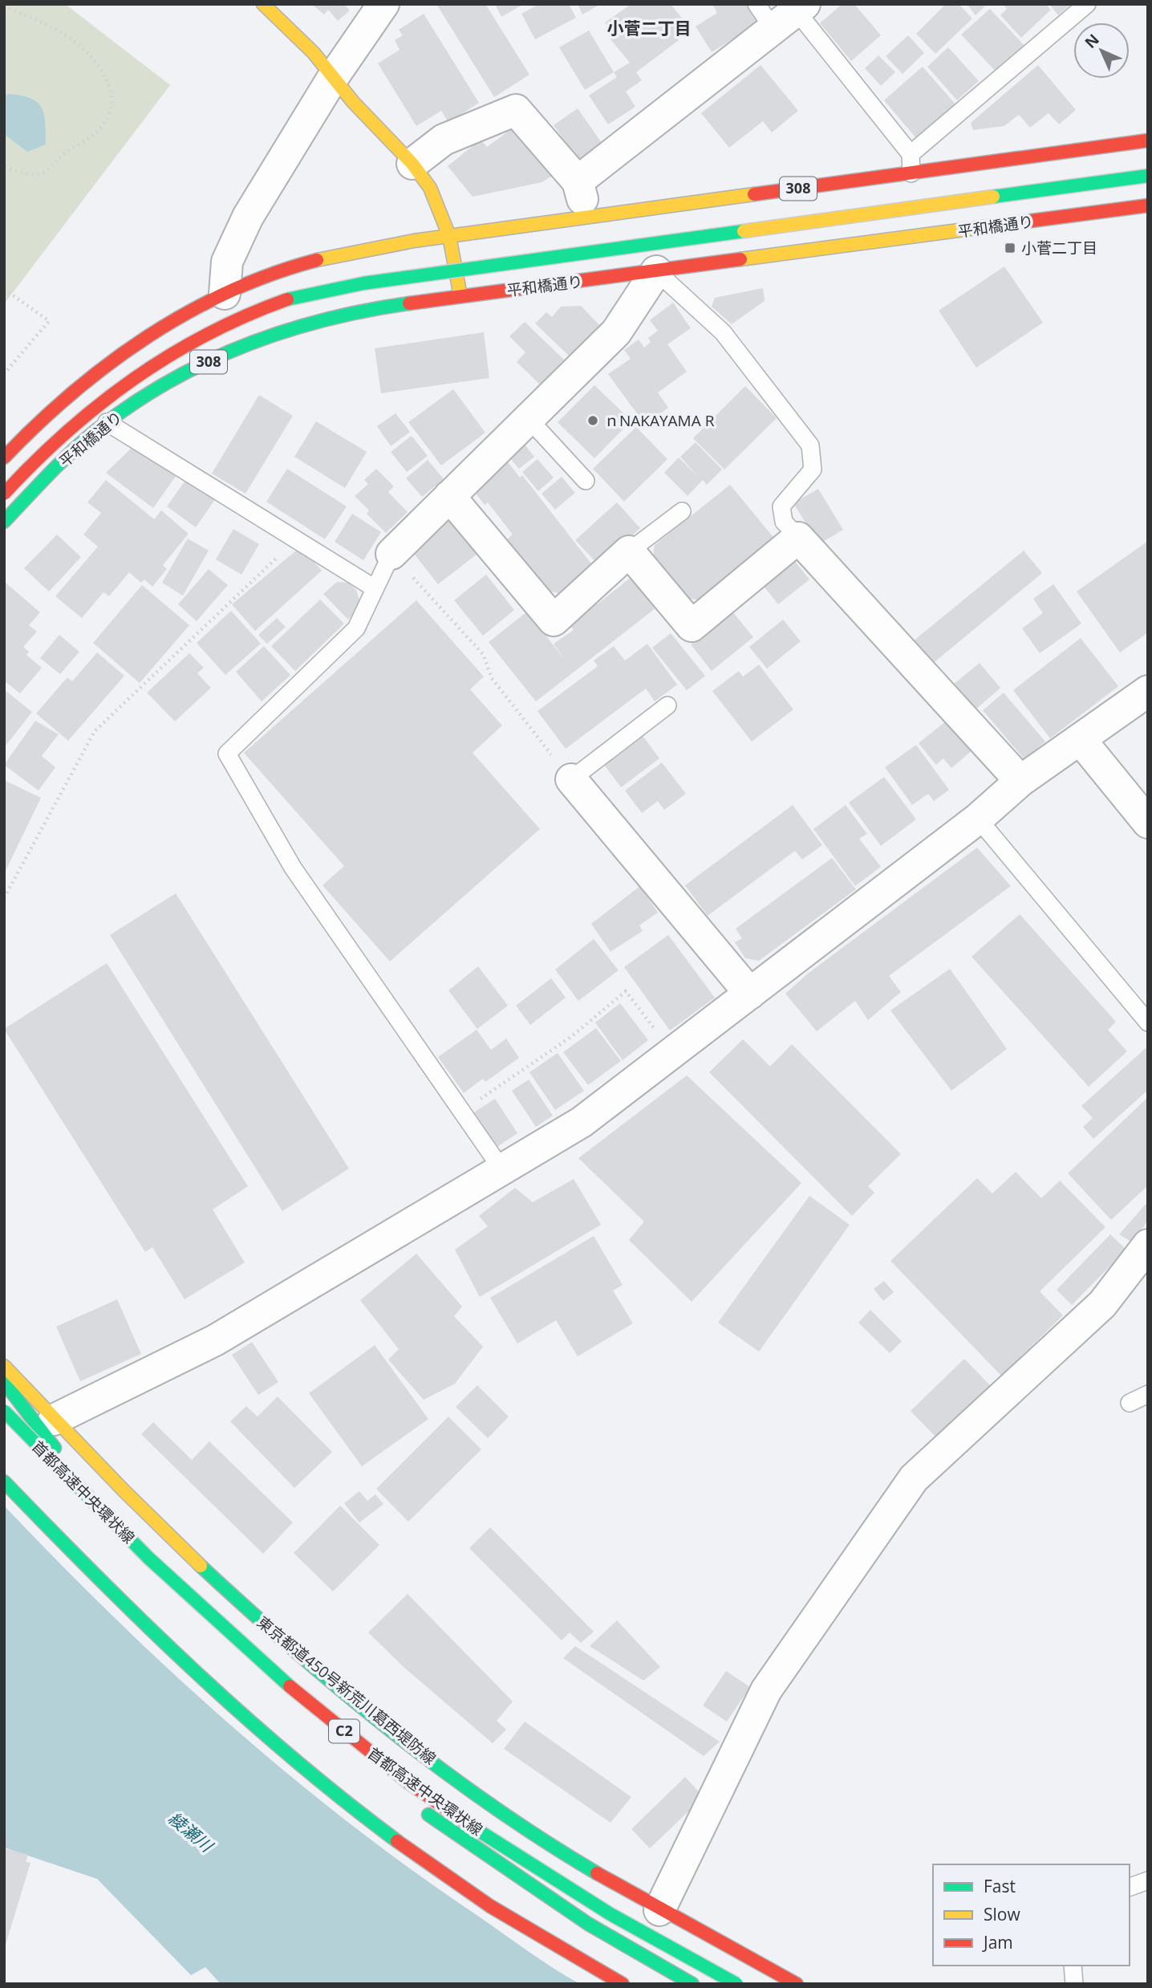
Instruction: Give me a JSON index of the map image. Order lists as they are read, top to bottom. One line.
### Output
{"streets":{"main road":["308","平和橋通り","首都高速中央環状線","東京都道450号新荒川葛西堤防線","C2"]},"districts":["小菅二丁目"],"water":["綾瀬川"],"places":{"transit":["小菅二丁目"],"other":["ｎNAKAYAMA R"]},"legend":["Fast","Slow","Jam"],"north":"top left"}
